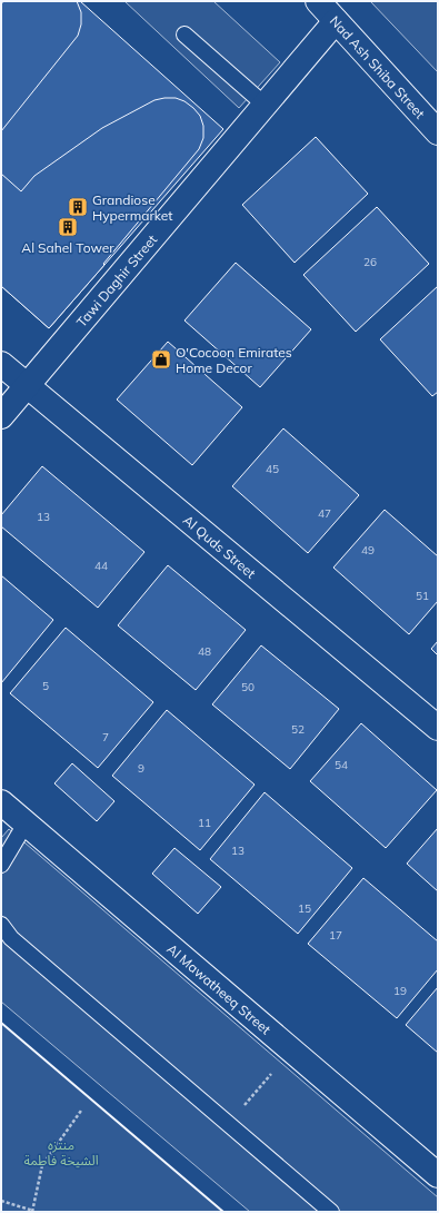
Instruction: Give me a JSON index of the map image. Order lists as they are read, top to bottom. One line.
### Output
{"streets":{"street":["Nad Ash Shiba Street","Tawi Daghir Street","Al Quds Street","Al Mawatheeq Street"]},"crossings":[["Nad Ash Shiba Street","Tawi Daghir Street"],["Tawi Daghir Street","Al Quds Street"]],"parks":["منتزه الشيخة فاطمة"],"places":{"building":["Grandiose Hypermarket","Al Sahel Tower"],"shop":["O'Cocoon Emirates Home Decor"]},"house_numbers":["26","45","47","13","49","44","51","48","5","50","52","7","54","9","11","13","15","17","19"]}
